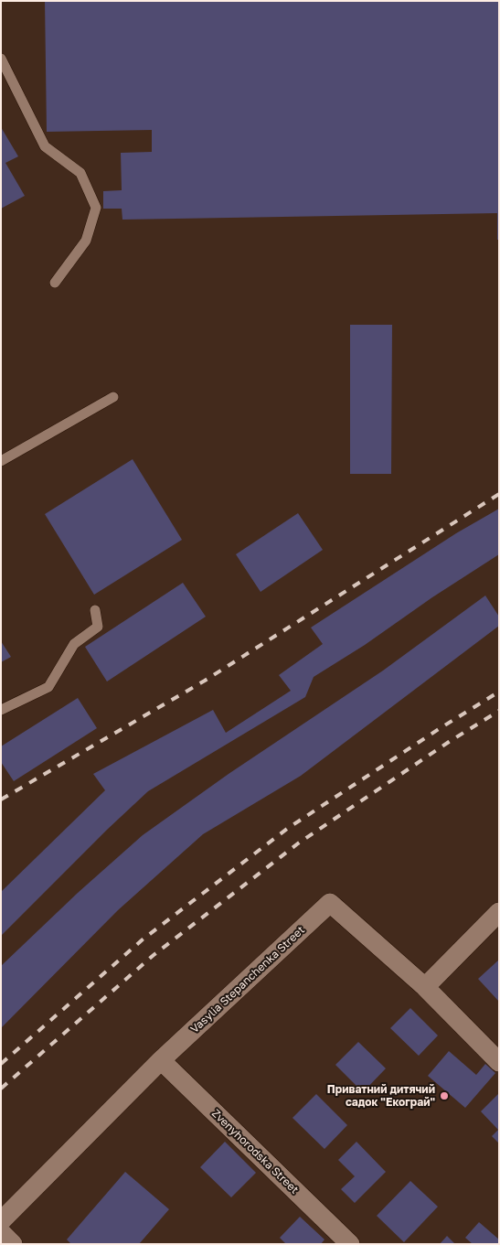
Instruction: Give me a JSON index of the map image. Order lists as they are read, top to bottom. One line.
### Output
{"streets":{"street":["Vasylia Stepanchenka Street","Zvenyhorodska Street"]},"crossings":[["Vasylia Stepanchenka Street","Zvenyhorodska Street"]],"places":["Приватний дитячий садок \"Екограй\""]}
